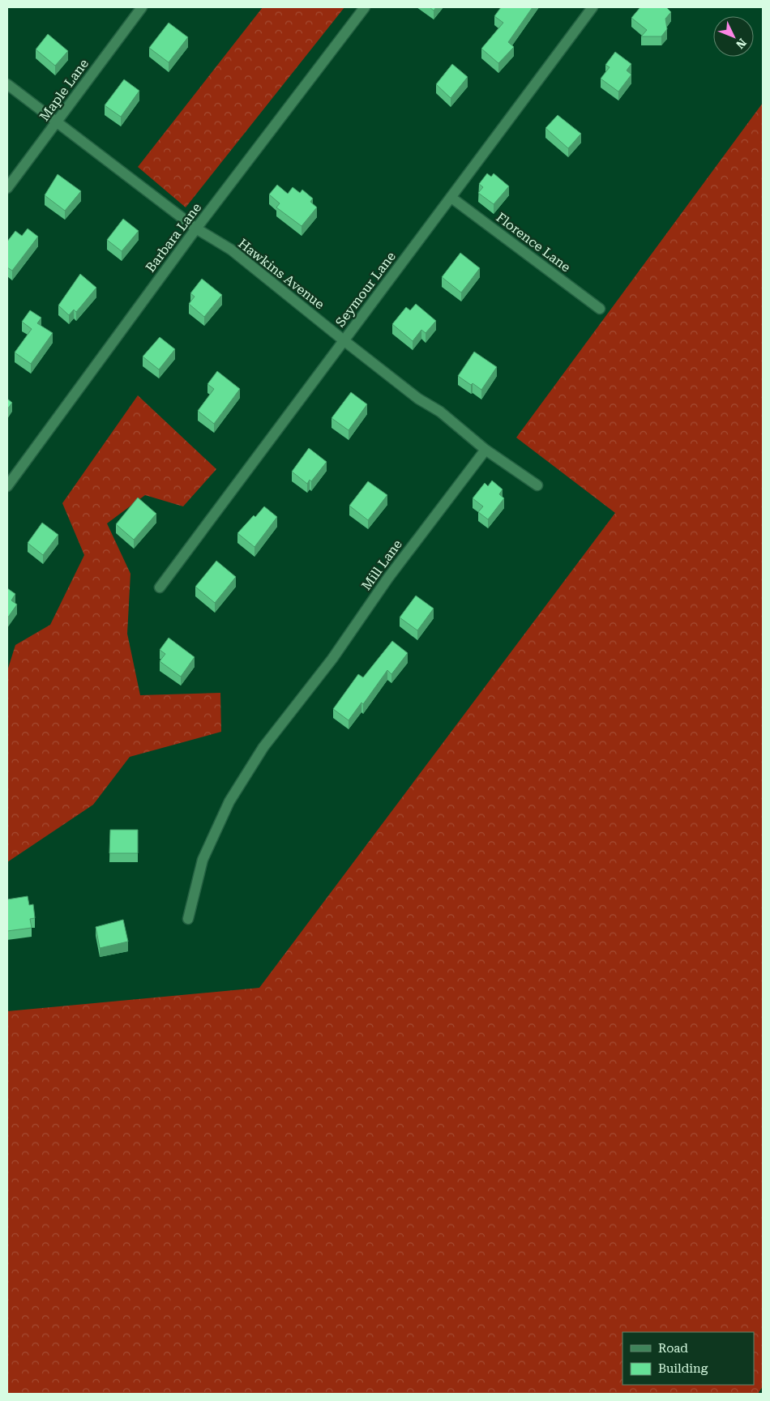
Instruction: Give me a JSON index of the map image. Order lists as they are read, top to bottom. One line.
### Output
{"streets":{"street":["Maple Lane","Barbara Lane","Florence Lane","Hawkins Avenue","Seymour Lane","Mill Lane"]},"crossings":[["Maple Lane","Hawkins Avenue"],["Barbara Lane","Hawkins Avenue"],["Florence Lane","Seymour Lane"],["Hawkins Avenue","Seymour Lane"],["Hawkins Avenue","Mill Lane"]],"legend":["Road","Building"],"north":"bottom right"}
